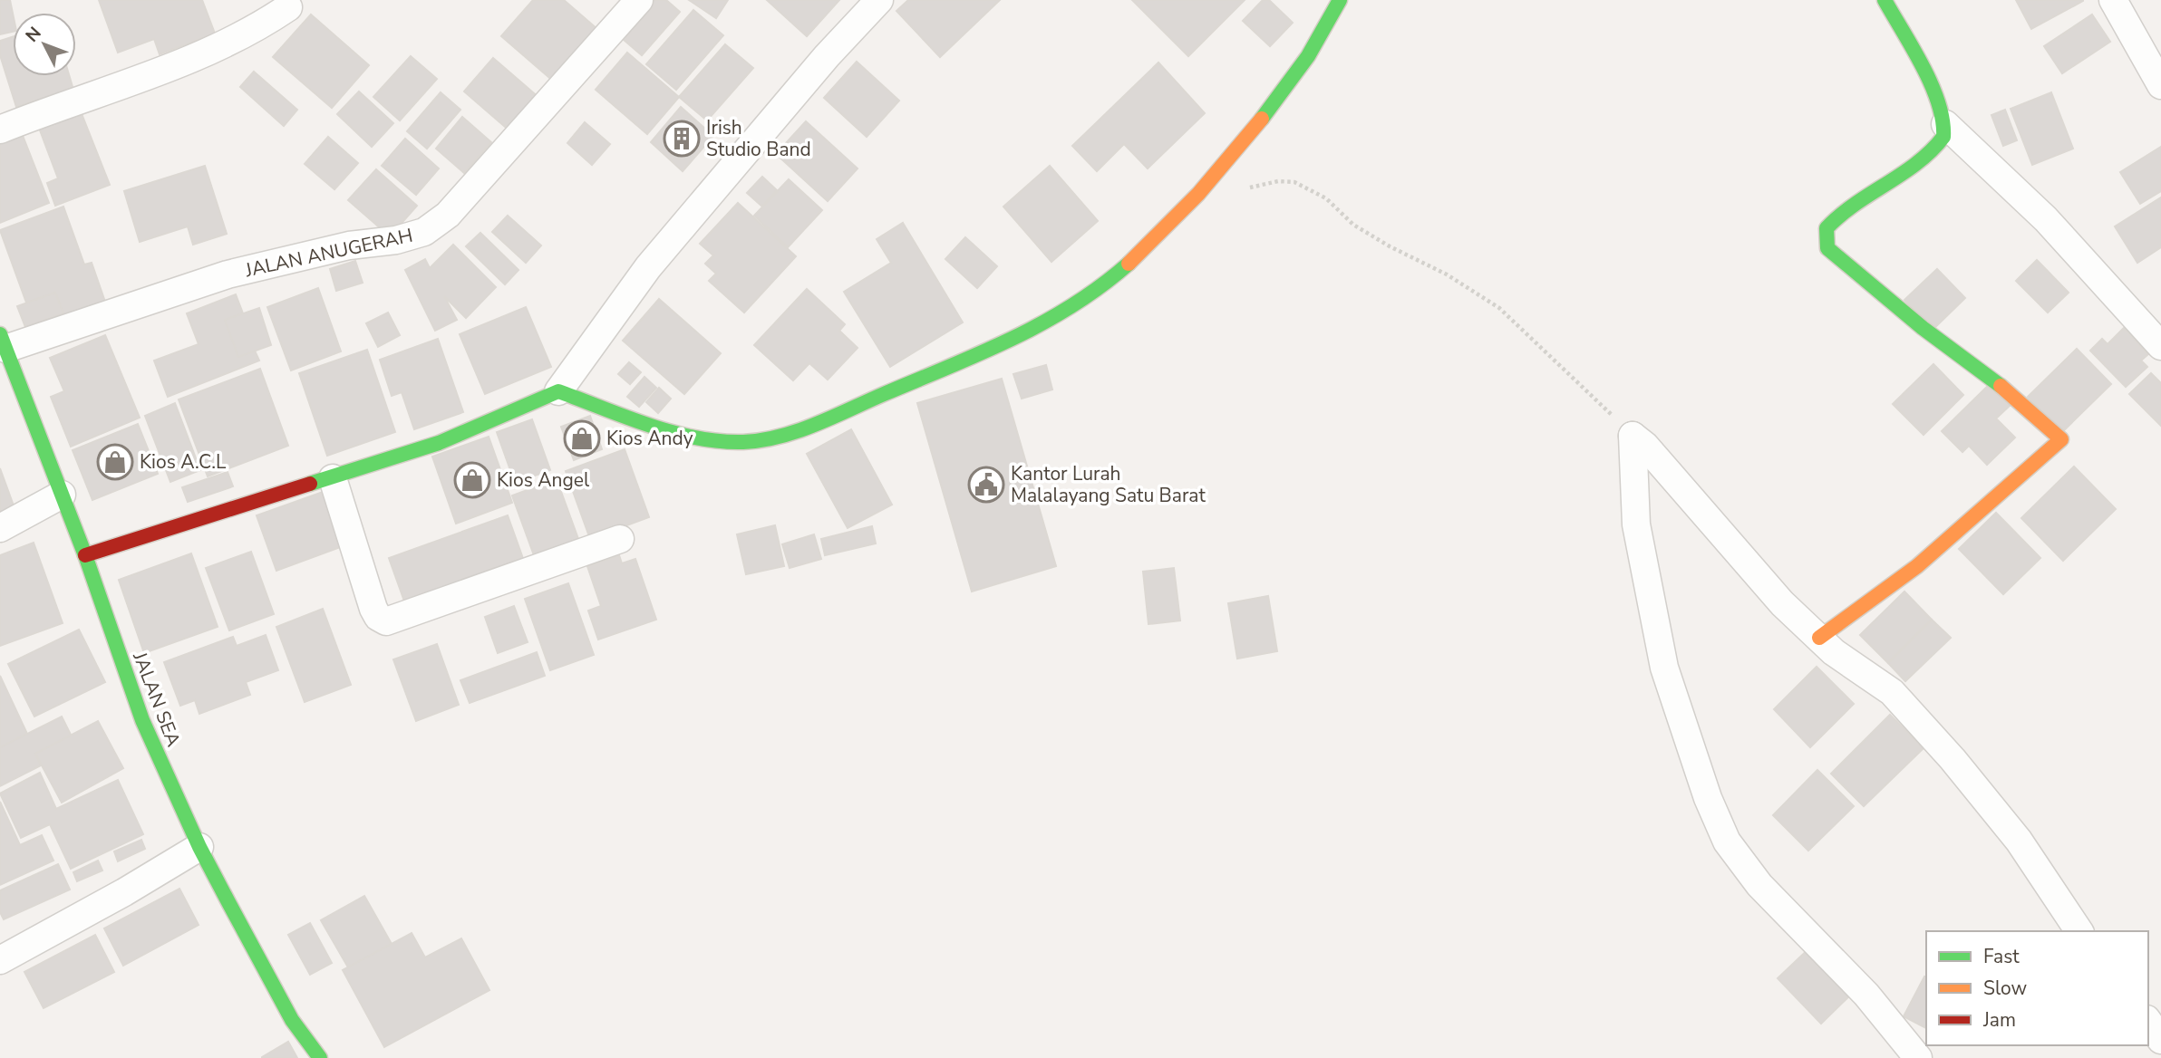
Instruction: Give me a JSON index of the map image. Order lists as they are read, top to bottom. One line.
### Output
{"streets":{"street":["JALAN ANUGERAH","JALAN SEA"]},"crossings":[["JALAN ANUGERAH","JALAN SEA"]],"places":{"building":["Irish Studio Band"],"shop":["Kios Andy","Kios A.C.L","Kios Angel"],"public building":["Kantor Lurah Malalayang Satu Barat"]},"legend":["Fast","Slow","Jam"],"north":"top left"}
